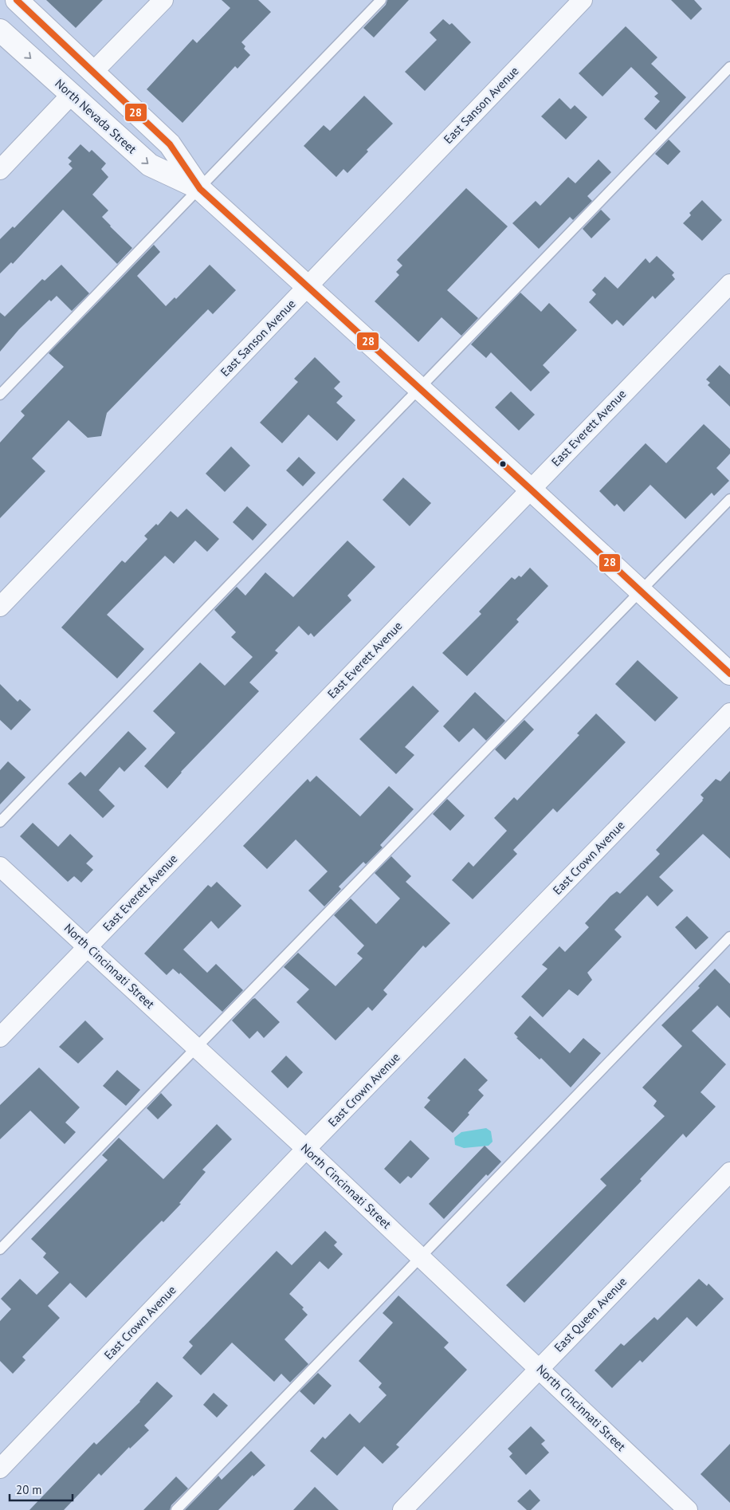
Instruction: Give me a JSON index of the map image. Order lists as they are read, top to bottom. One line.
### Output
{"streets":{"main road":["North Nevada Street"],"street":["East Sanson Avenue","East Everett Avenue","East Crown Avenue","North Cincinnati Street","East Queen Avenue"]},"crossings":[["East Sanson Avenue","North Nevada Street"],["North Nevada Street","East Everett Avenue"],["East Everett Avenue","North Cincinnati Street"],["East Crown Avenue","North Cincinnati Street"],["North Cincinnati Street","East Queen Avenue"]],"lines":["transit line 28"],"scale_bar":"20 m"}
